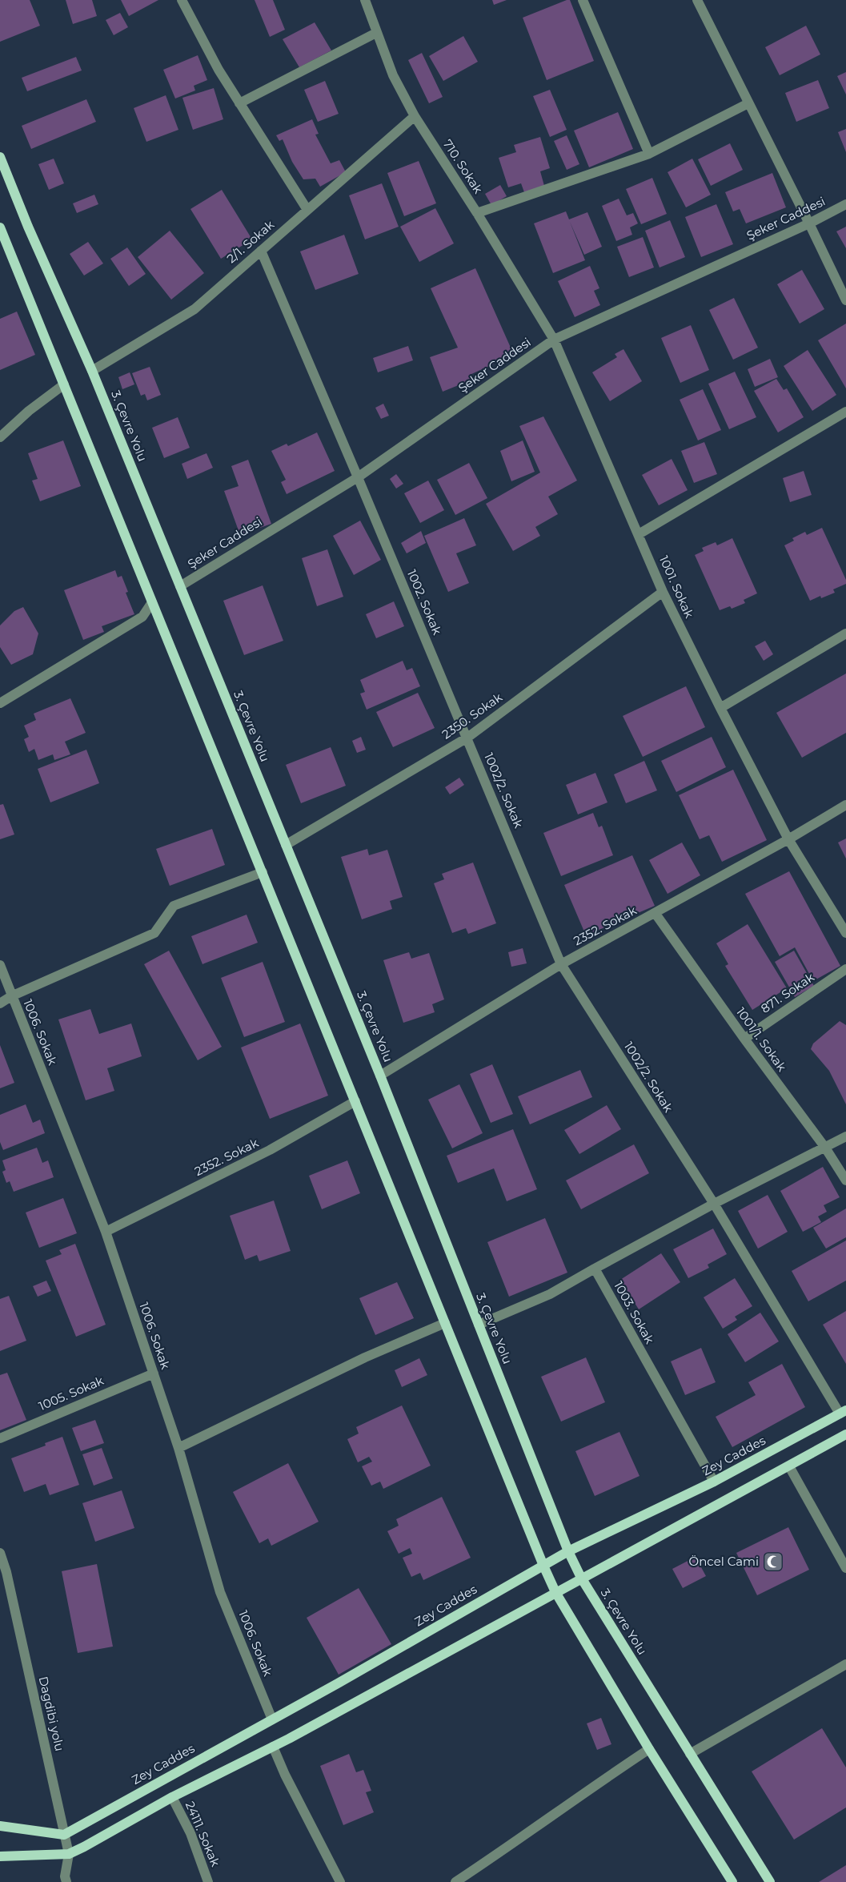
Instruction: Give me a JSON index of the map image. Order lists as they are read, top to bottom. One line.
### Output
{"streets":{"main road":["3. Çevre Yolu","Zey Caddes"],"street":["710. Sokak","Şeker Caddesi","2/1. Sokak","1001. Sokak","1002. Sokak","2350. Sokak","1002/2. Sokak","2352. Sokak","871. Sokak","1006. Sokak","1001/1. Sokak","1003. Sokak","1005. Sokak","Dagdibi yolu","24111. Sokak"]},"crossings":[["710. Sokak","Şeker Caddesi"],["710. Sokak","2/1. Sokak"],["710. Sokak","1001. Sokak"],["Şeker Caddesi","3. Çevre Yolu"],["Şeker Caddesi","1001. Sokak"],["Şeker Caddesi","1002. Sokak"],["2/1. Sokak","3. Çevre Yolu"],["2/1. Sokak","1002. Sokak"],["3. Çevre Yolu","2350. Sokak"],["3. Çevre Yolu","2352. Sokak"],["3. Çevre Yolu","Zey Caddes"],["1001. Sokak","2350. Sokak"],["1001. Sokak","2352. Sokak"],["1002. Sokak","2350. Sokak"],["1002. Sokak","1002/2. Sokak"],["2350. Sokak","1002/2. Sokak"],["1002/2. Sokak","2352. Sokak"],["1002/2. Sokak","Zey Caddes"],["2352. Sokak","1006. Sokak"],["2352. Sokak","1001/1. Sokak"],["871. Sokak","1001/1. Sokak"],["1006. Sokak","1005. Sokak"],["1006. Sokak","Zey Caddes"],["1003. Sokak","Zey Caddes"],["Zey Caddes","Dagdibi yolu"]],"places":{"mosque":["Öncel Cami"]}}
